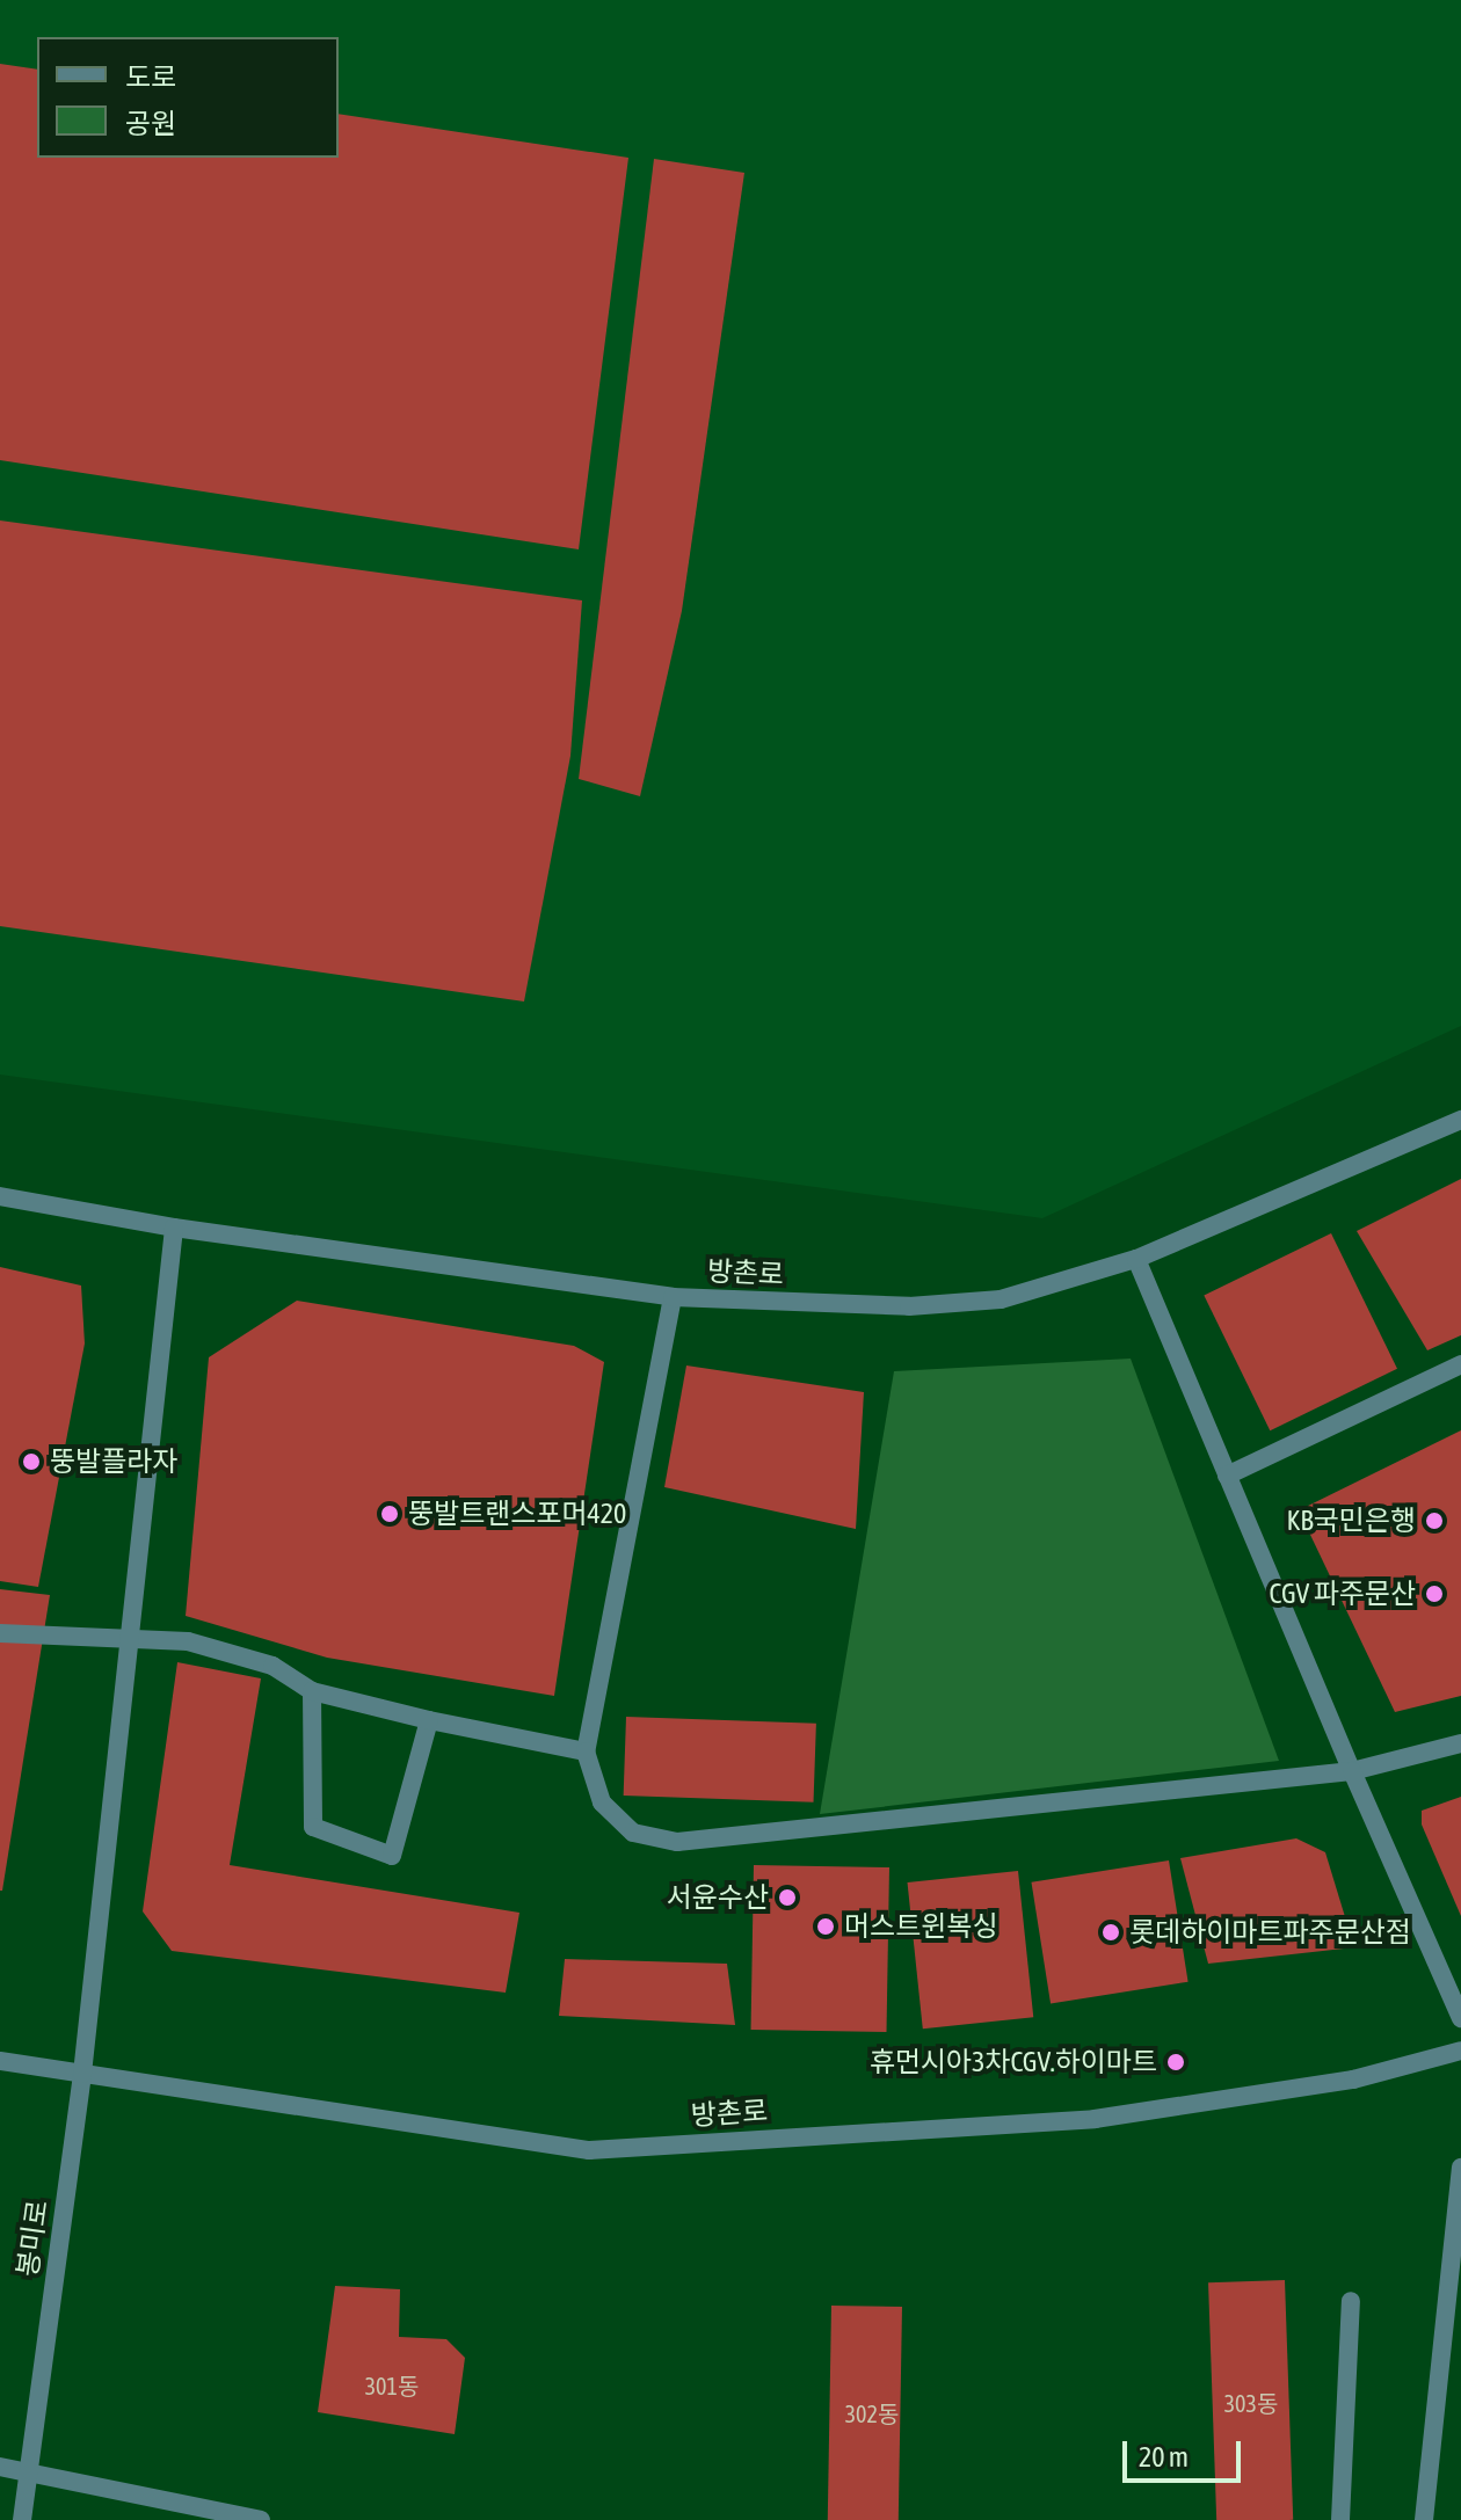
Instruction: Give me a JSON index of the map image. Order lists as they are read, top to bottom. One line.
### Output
{"streets":{"street":["방촌로","봉미로"]},"crossings":[["방촌로","봉미로"]],"places":["뚱발플라자","뚱발트랜스포머420","KB국민은행","CGV 파주문산","서윤수산","머스트윈복싱","롯데하이마트파주문산점","휴먼시아3차CGV.하이마트"],"house_numbers":["301동","303동","302동"],"legend":["도로","공원"],"scale_bar":"20 m"}
